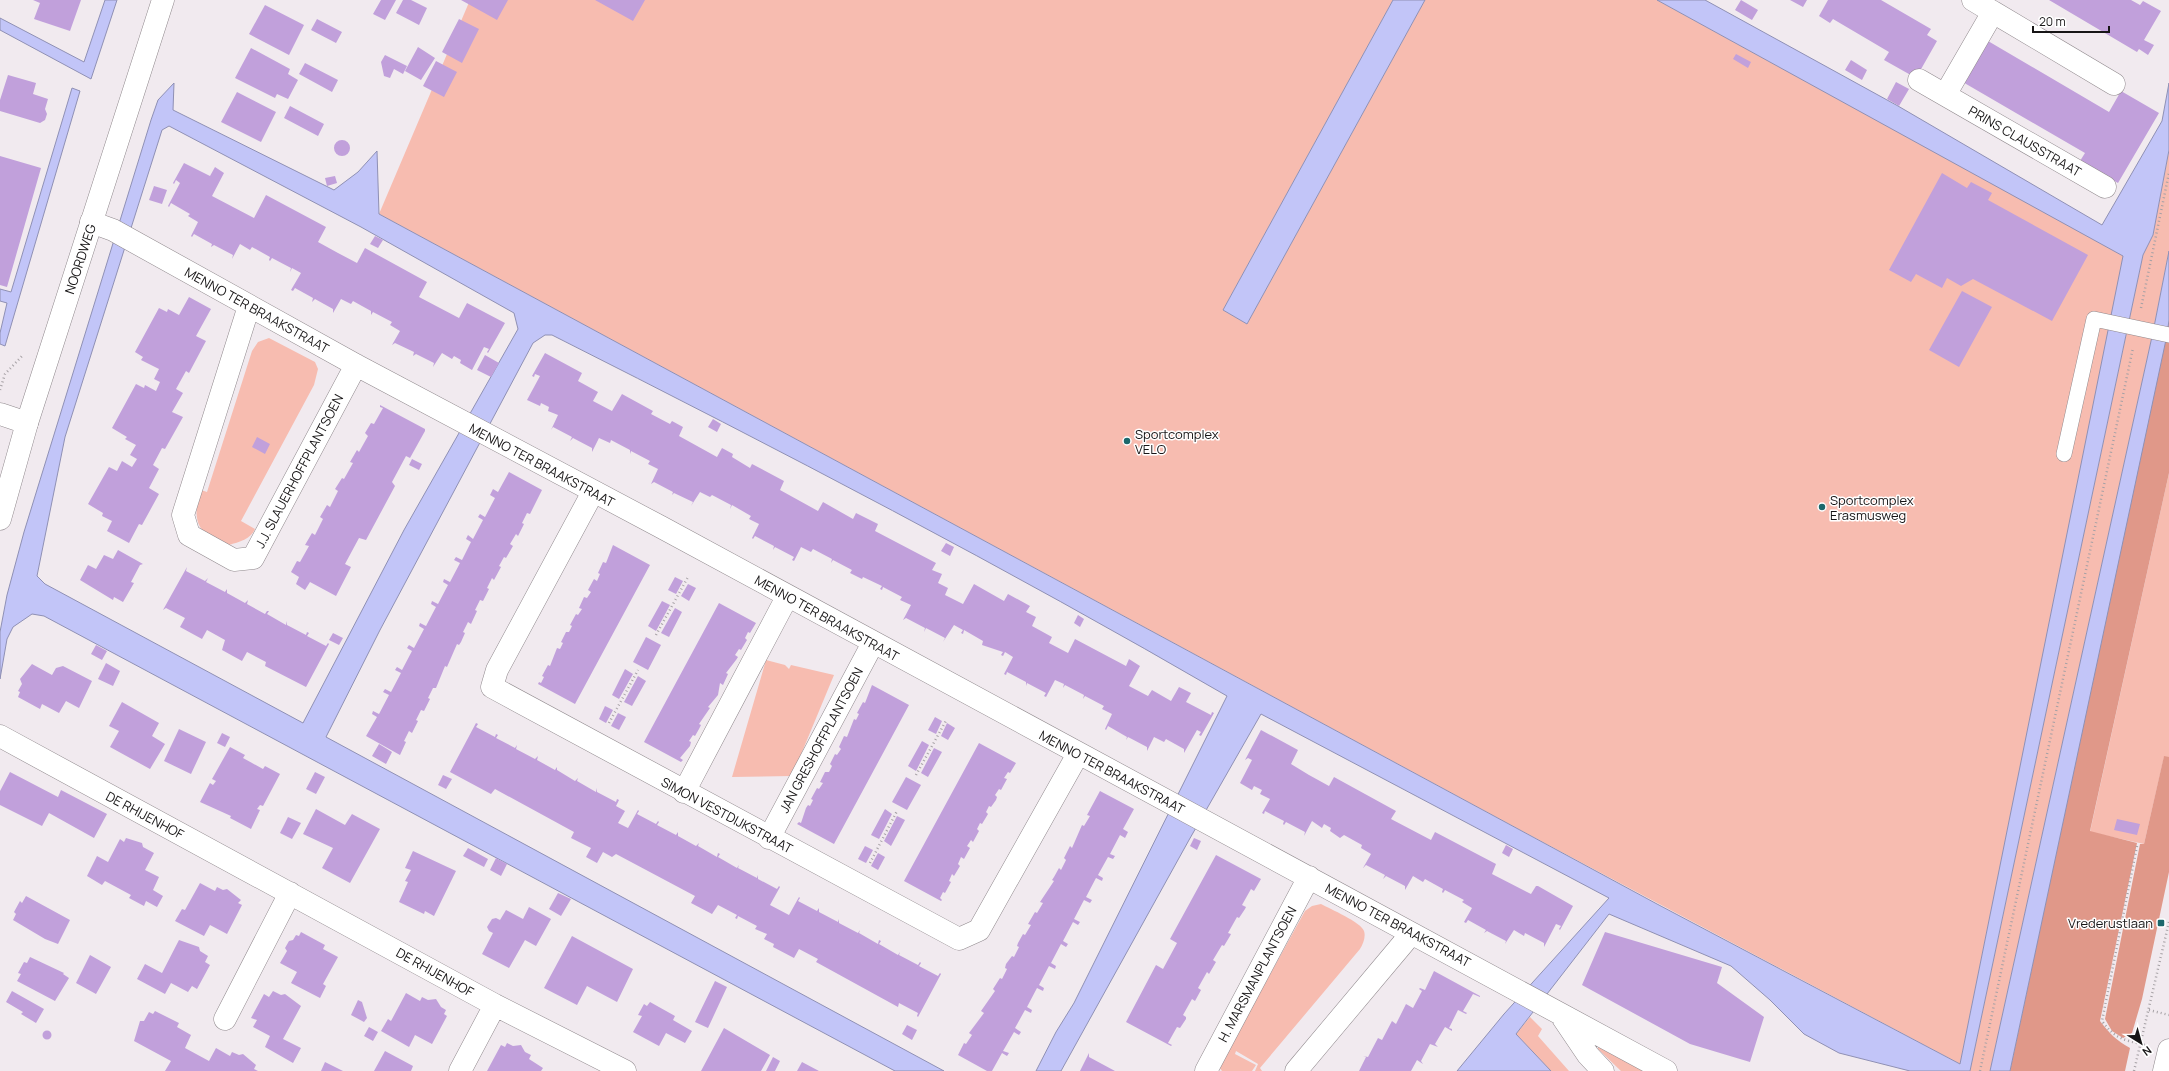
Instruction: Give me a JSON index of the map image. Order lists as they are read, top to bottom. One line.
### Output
{"streets":{"street":["PRINS CLAUSSTRAAT","NOORDWEG","MENNO TER BRAAKSTRAAT","J.J. SLAUERHOFFPLANTSOEN","JAN GRESHOFFPLANTSOEN","DE RHIJENHOF","SIMON VESTDIJKSTRAAT","H. MARSMANPLANTSOEN"]},"crossings":[["NOORDWEG","MENNO TER BRAAKSTRAAT"],["MENNO TER BRAAKSTRAAT","J.J. SLAUERHOFFPLANTSOEN"],["MENNO TER BRAAKSTRAAT","JAN GRESHOFFPLANTSOEN"],["MENNO TER BRAAKSTRAAT","SIMON VESTDIJKSTRAAT"],["MENNO TER BRAAKSTRAAT","H. MARSMANPLANTSOEN"],["JAN GRESHOFFPLANTSOEN","SIMON VESTDIJKSTRAAT"]],"places":{"other":["Sportcomplex VELO","Sportcomplex Erasmusweg"],"transit":["Vrederustlaan"]},"scale_bar":"20 m","north":"bottom right"}
